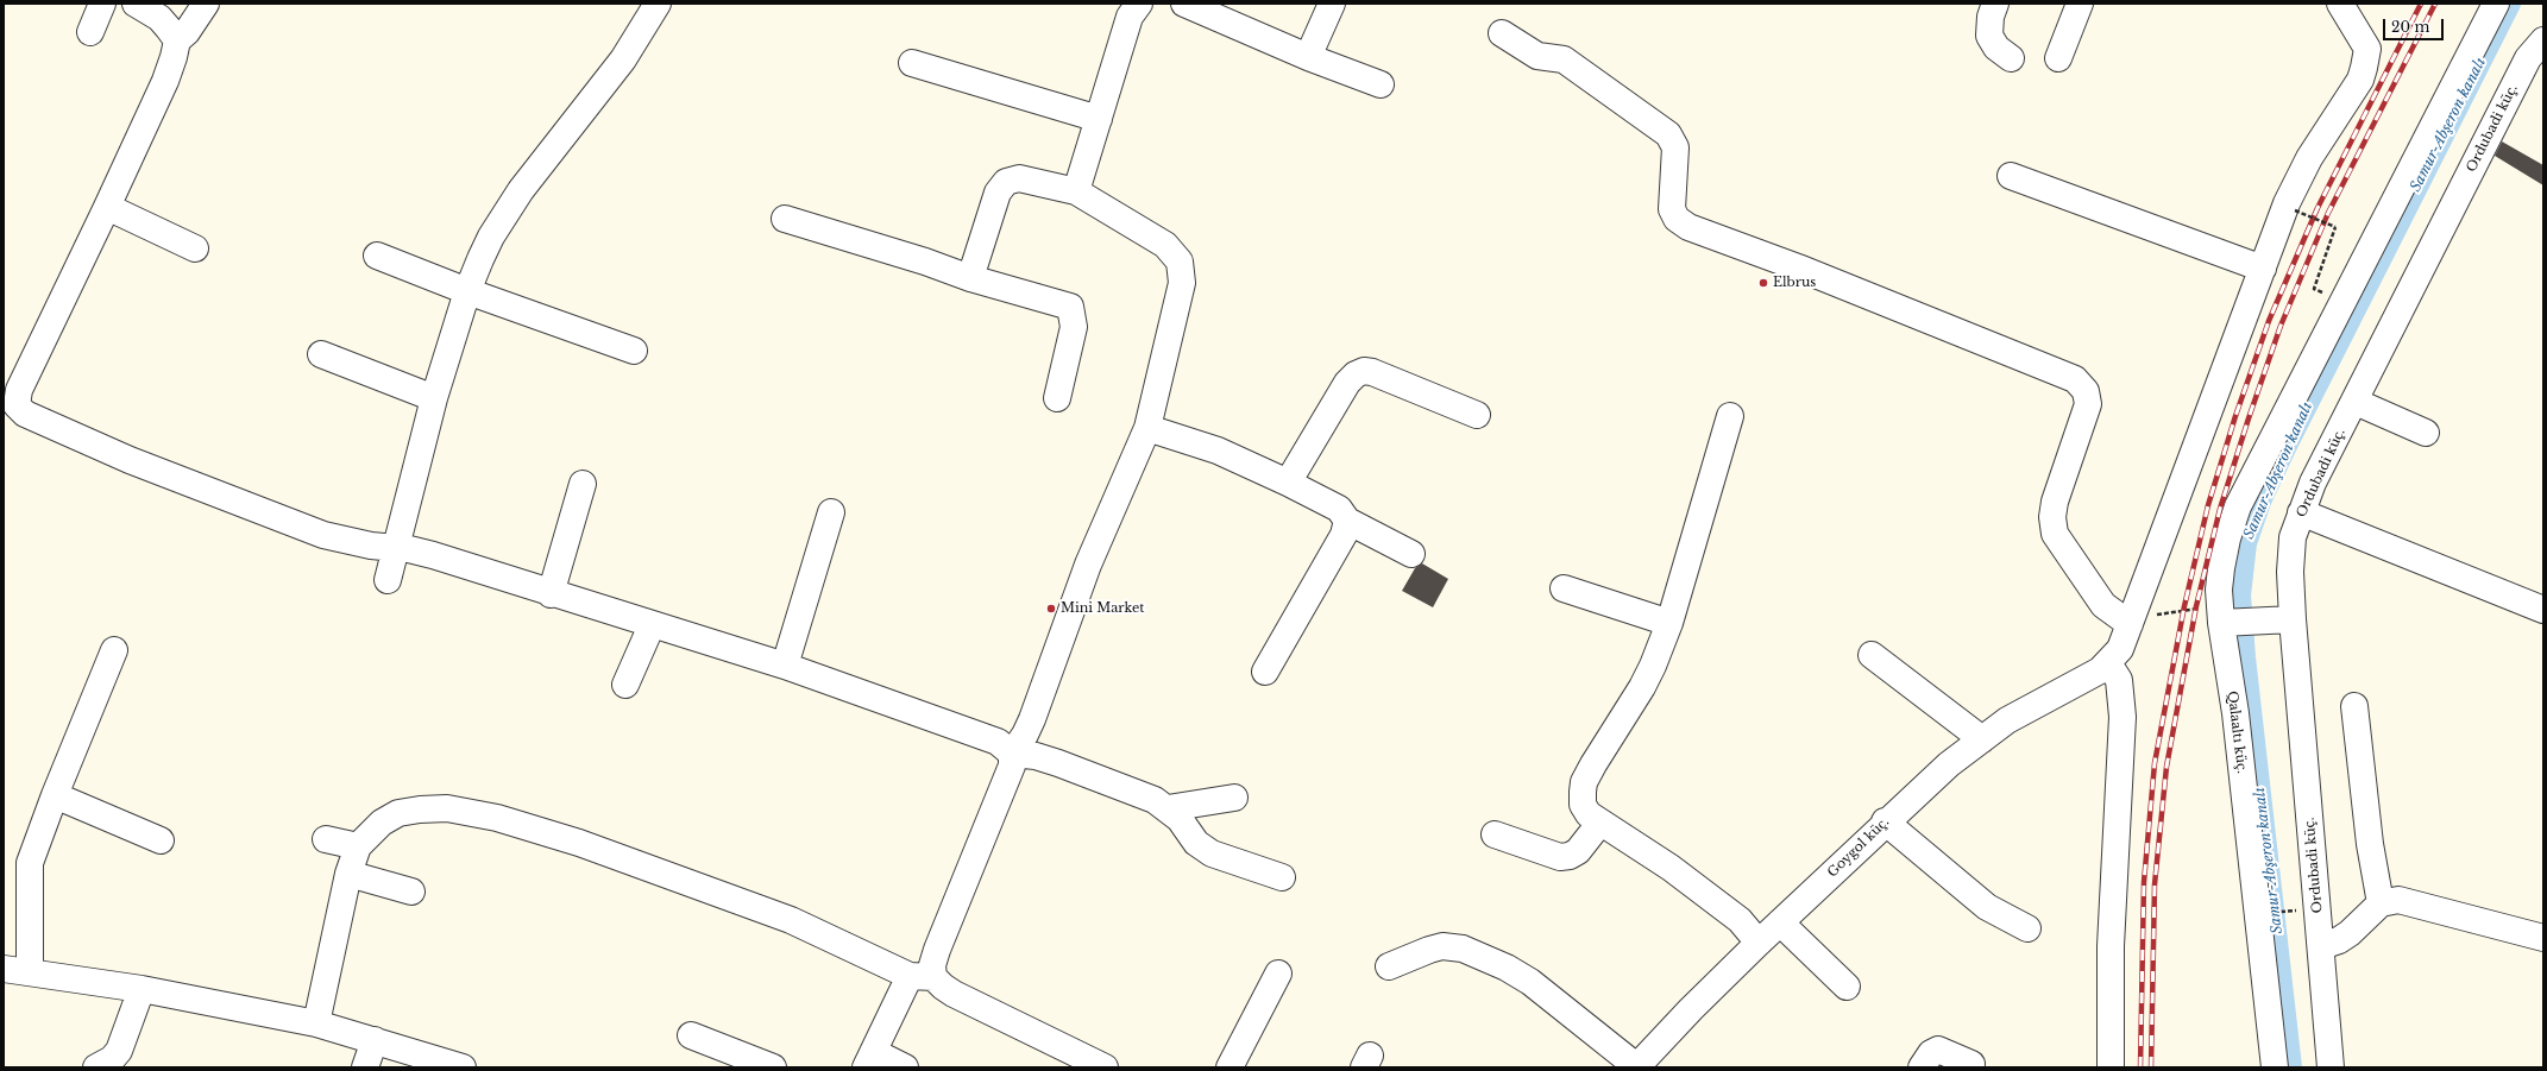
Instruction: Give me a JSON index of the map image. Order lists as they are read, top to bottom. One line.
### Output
{"streets":{"street":["Ordubadi küç.","Qalaaltı küç.","Goygol küç."]},"water":["Samur-Abşeron kanalı"],"places":["Elbrus","Mini Market"],"scale_bar":"20 m"}
